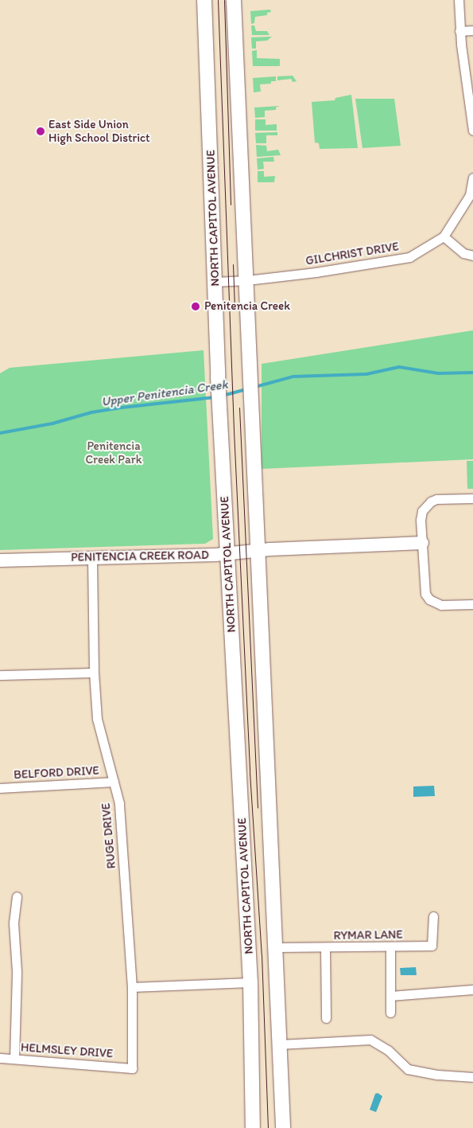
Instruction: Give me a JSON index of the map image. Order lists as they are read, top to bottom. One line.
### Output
{"streets":{"main road":["NORTH CAPITOL AVENUE"],"street":["GILCHRIST DRIVE","PENITENCIA CREEK ROAD","BELFORD DRIVE","RUGE DRIVE","RYMAR LANE","HELMSLEY DRIVE"]},"crossings":[["NORTH CAPITOL AVENUE","GILCHRIST DRIVE"],["NORTH CAPITOL AVENUE","PENITENCIA CREEK ROAD"],["PENITENCIA CREEK ROAD","RUGE DRIVE"],["BELFORD DRIVE","RUGE DRIVE"],["RUGE DRIVE","HELMSLEY DRIVE"]],"water":["Upper Penitencia Creek"],"parks":["Penitencia Creek Park"],"places":["East Side Union High School District","Penitencia Creek"]}
